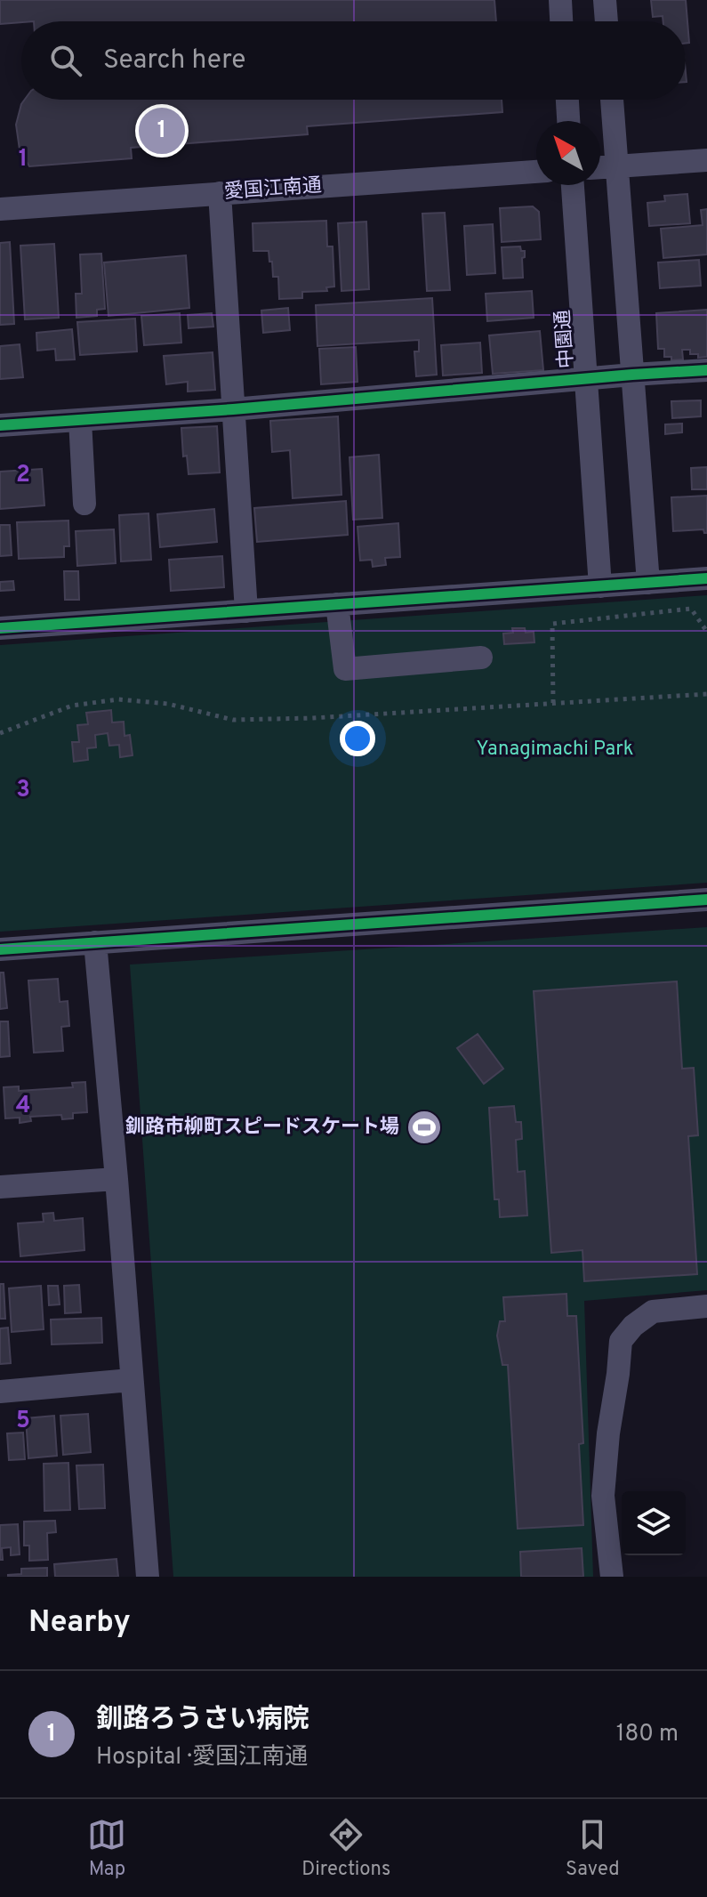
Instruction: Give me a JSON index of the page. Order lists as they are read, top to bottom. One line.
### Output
{"streets":{"street":["愛国江南通","中園通"]},"parks":["Yanagimachi Park"],"places":{"sports":["釧路市柳町スピードスケート場"]},"north":"top left","page":{"search":"Search here","pins":"1","heading":"Nearby","list":[{"mark":"1","name":"釧路ろうさい病院","note":"Hospital · 愛国江南通","value":"180 m"}],"nav":["Map","Directions","Saved"]},"grid":{"rows":["1","2","3","4","5"]}}
